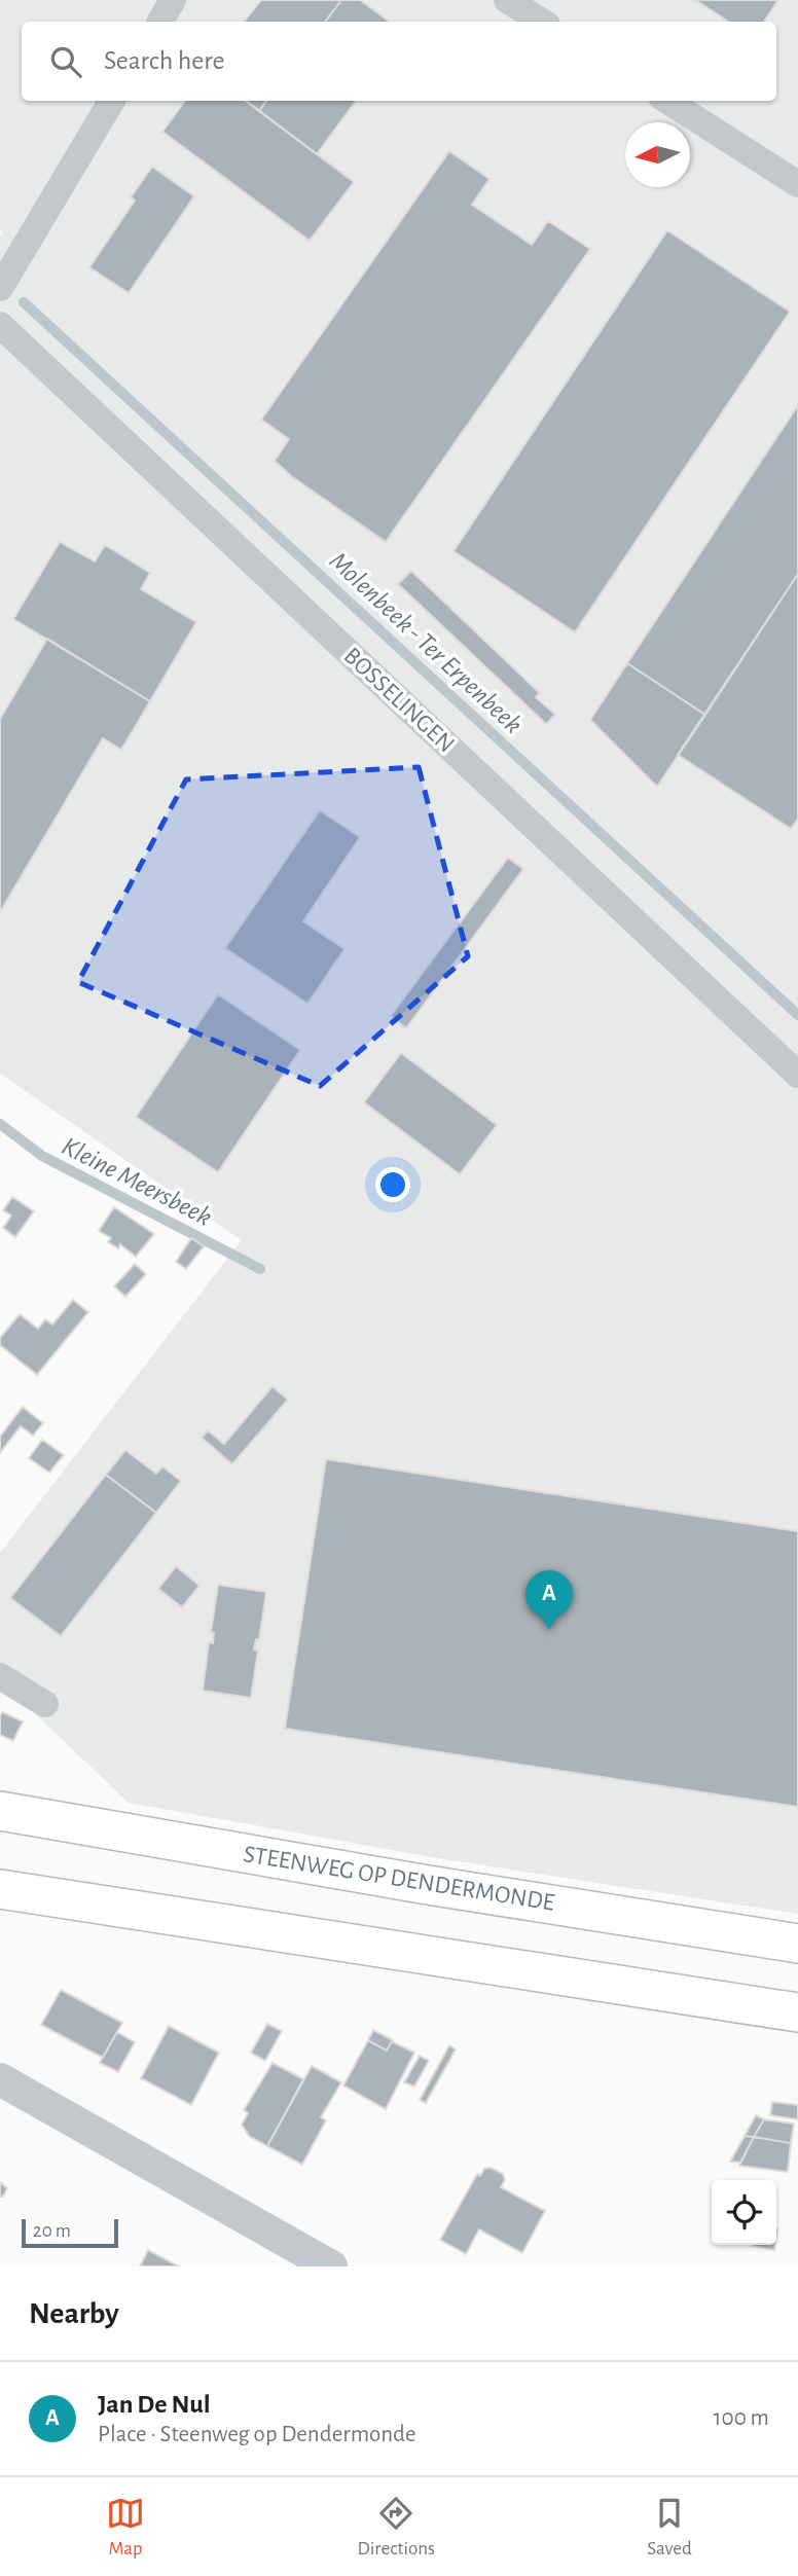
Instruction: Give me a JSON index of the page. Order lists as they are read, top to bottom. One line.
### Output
{"streets":{"main road":["STEENWEG OP DENDERMONDE"],"street":["BOSSELINGEN"]},"water":["Molenbeek - Ter Erpenbeek","Kleine Meersbeek"],"scale_bar":"20 m","north":"left","page":{"search":"Search here","pins":"A","scale":"20 m","heading":"Nearby","list":[{"mark":"A","name":"Jan De Nul","note":"Place · Steenweg op Dendermonde","value":"100 m"}],"nav":["Map","Directions","Saved"]}}
